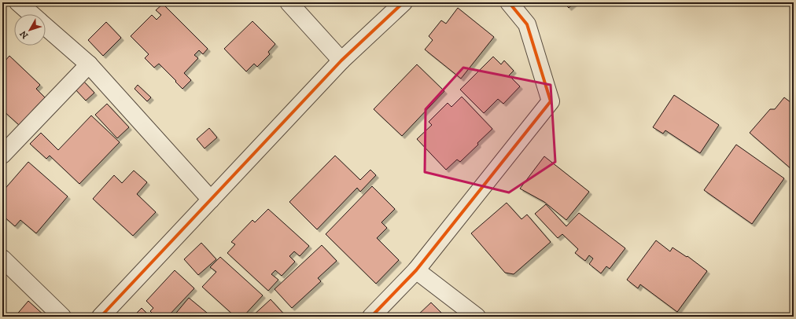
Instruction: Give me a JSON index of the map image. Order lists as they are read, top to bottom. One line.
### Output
{"north":"bottom left"}
